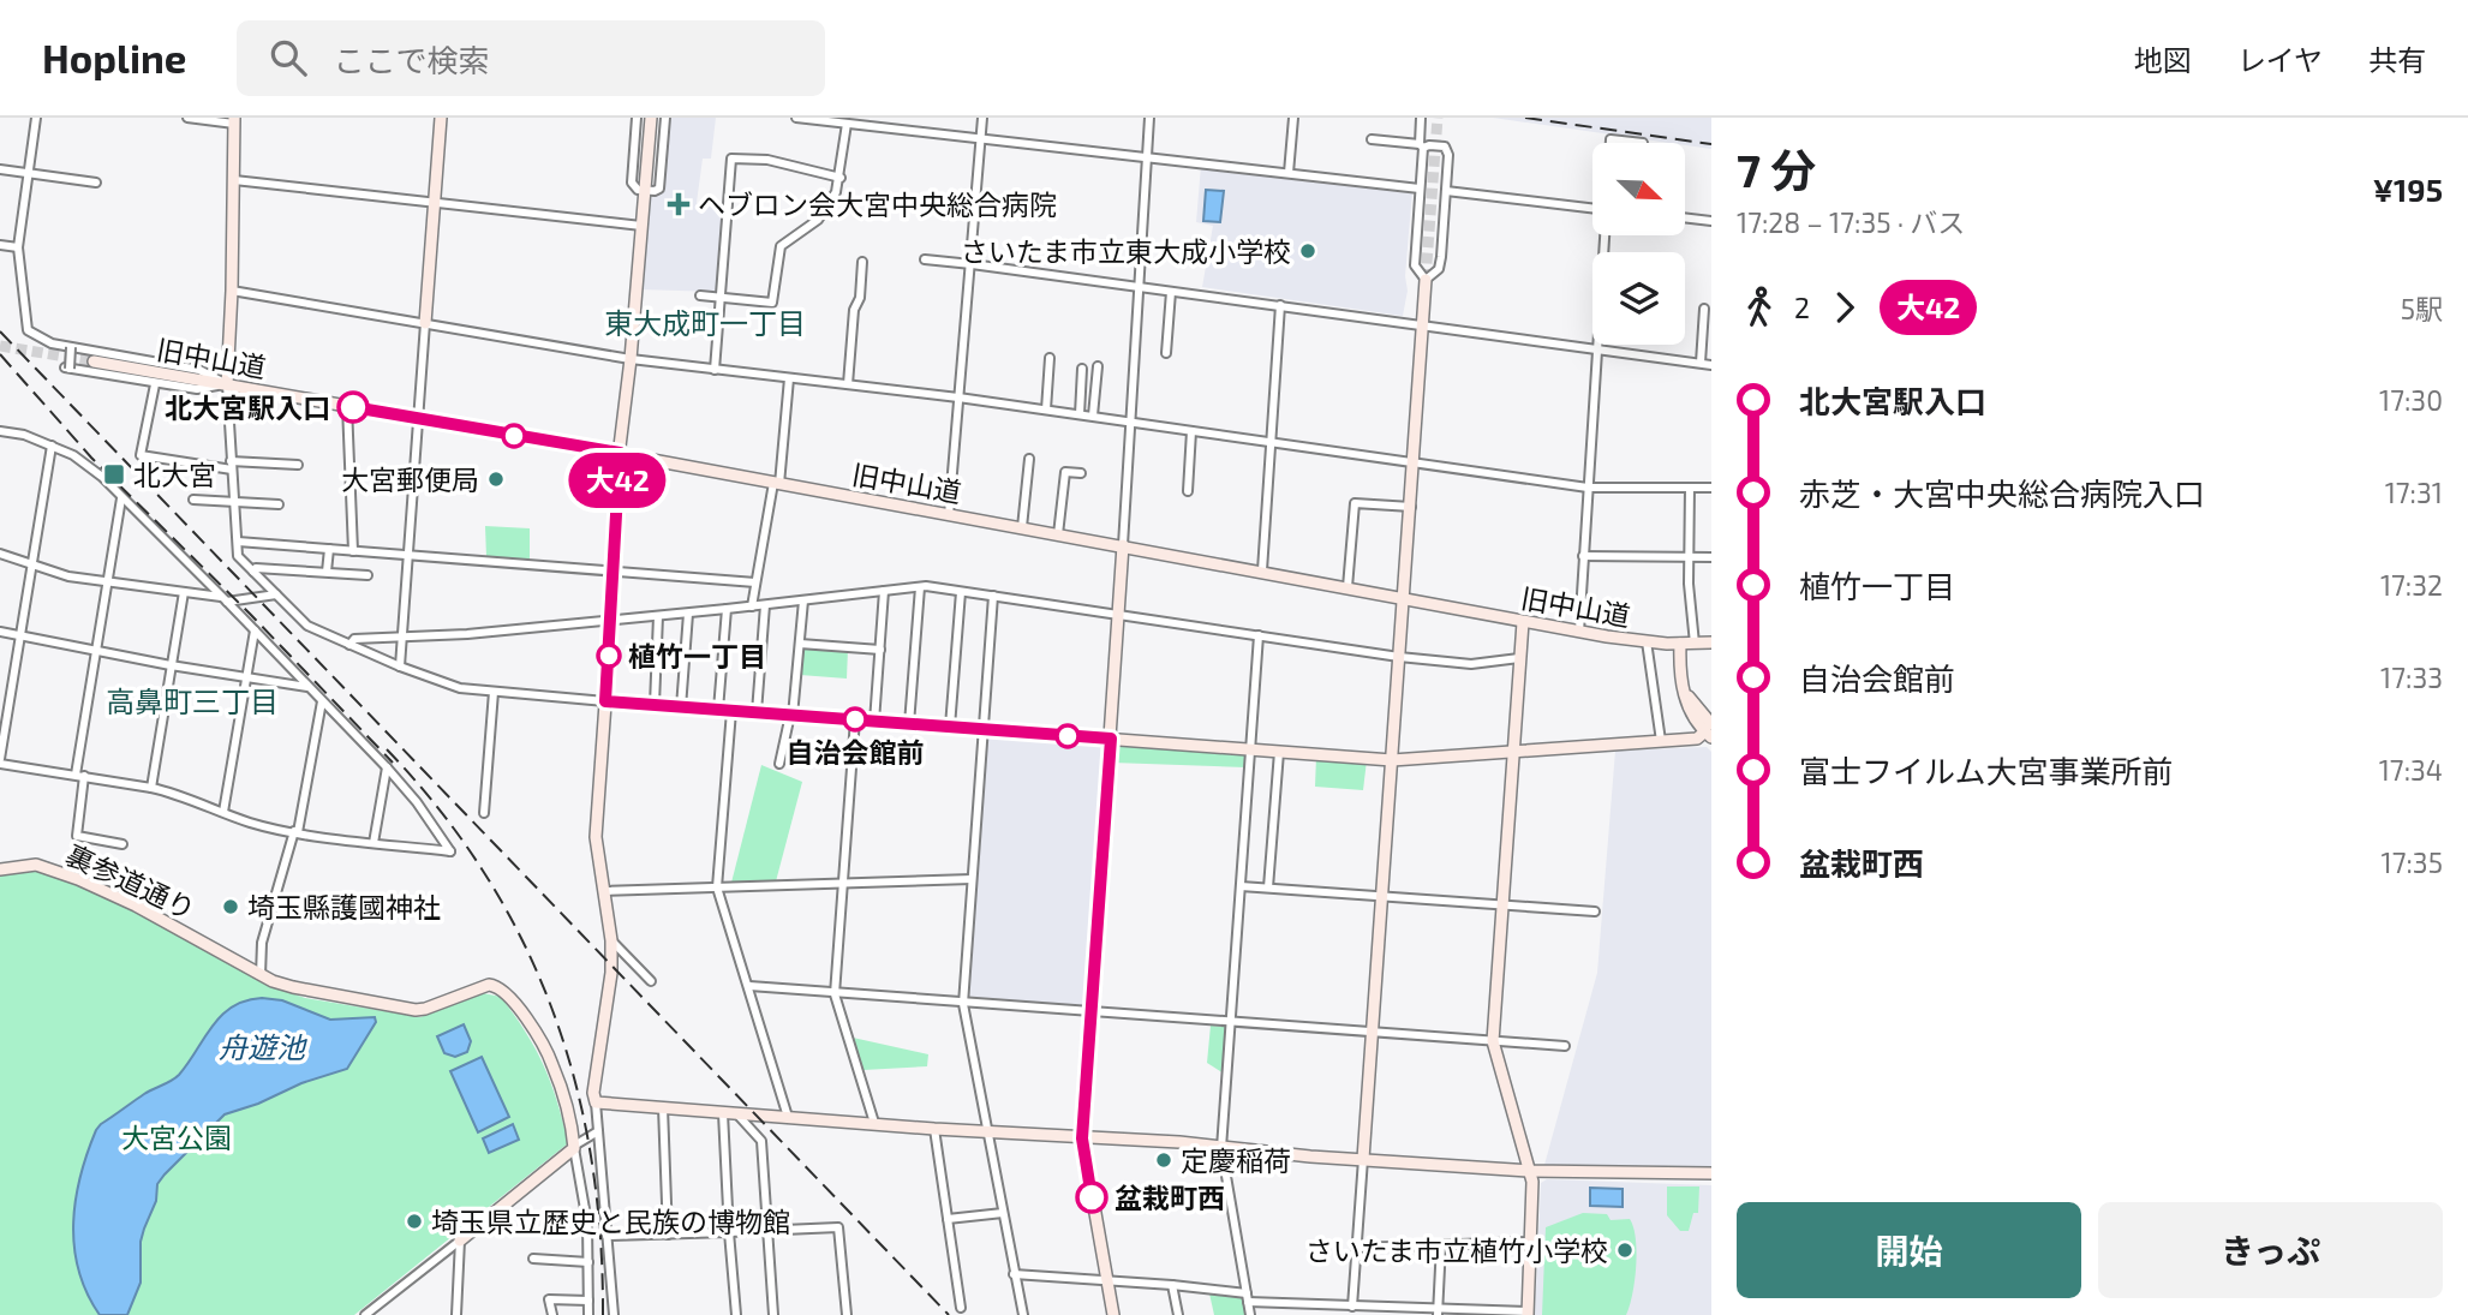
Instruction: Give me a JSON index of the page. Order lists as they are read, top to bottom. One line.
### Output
{"streets":{"street":["旧中山道","裏参道通り"]},"districts":["東大成町一丁目","高鼻町三丁目"],"water":["舟遊池"],"parks":["大宮公園"],"places":{"health":["ヘブロン会大宮中央総合病院"],"other":["さいたま市立東大成小学校","北大宮駅入口","大宮郵便局","植竹一丁目","自治会館前","埼玉縣護國神社","定慶稲荷","盆栽町西","埼玉県立歴史と民族の博物館","さいたま市立植竹小学校"],"transit":["北大宮"]},"lines":["bus line 大42"],"north":"bottom right","page":{"header":"Hopline","search":"ここで検索","nav":["地図","レイヤ","共有"],"on_map":"大42","heading":["7 分","17:28 – 17:35 · バス","¥195"],"legs":["2","大42","5駅"],"list":[{"name":"北大宮駅入口","value":"17:30"},{"name":"赤芝・大宮中央総合病院入口","value":"17:31"},{"name":"植竹一丁目","value":"17:32"},{"name":"自治会館前","value":"17:33"},{"name":"富士フイルム大宮事業所前","value":"17:34"},{"name":"盆栽町西","value":"17:35"}],"buttons":["開始","きっぷ"]}}
